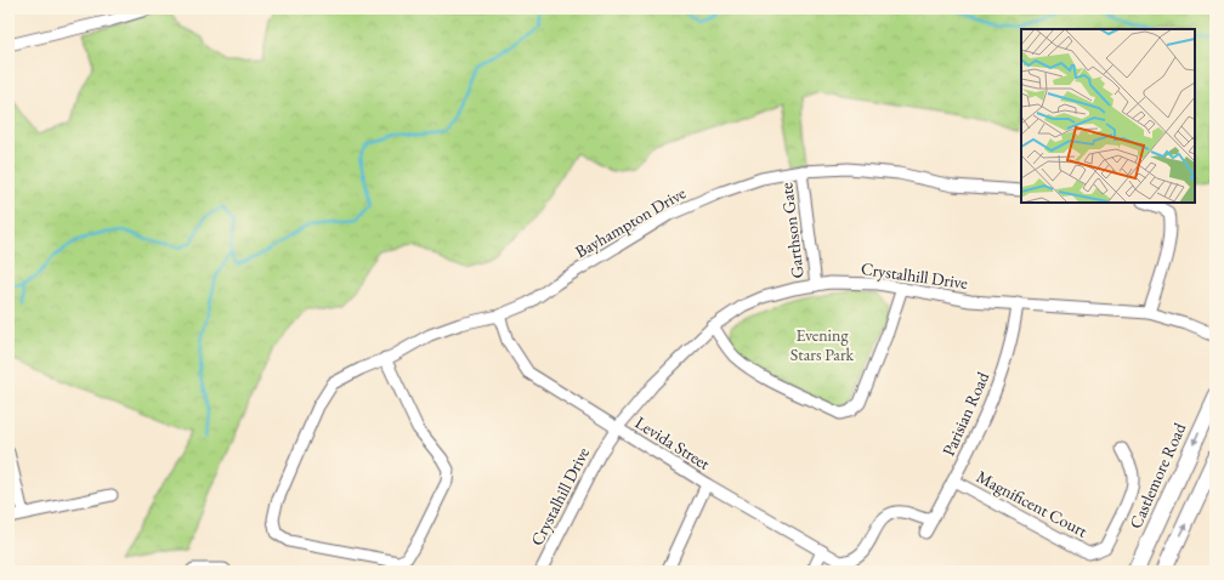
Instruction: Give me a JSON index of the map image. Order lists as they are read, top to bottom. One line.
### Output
{"streets":{"main road":["Castlemore Road"],"street":["Bayhampton Drive","Garthson Gate","Crystalhill Drive","Parisian Road","Levida Street","Magnificent Court"]},"crossings":[["Bayhampton Drive","Garthson Gate"],["Bayhampton Drive","Levida Street"],["Garthson Gate","Crystalhill Drive"],["Crystalhill Drive","Parisian Road"],["Crystalhill Drive","Levida Street"],["Parisian Road","Magnificent Court"]],"parks":["Evening Stars Park"]}
